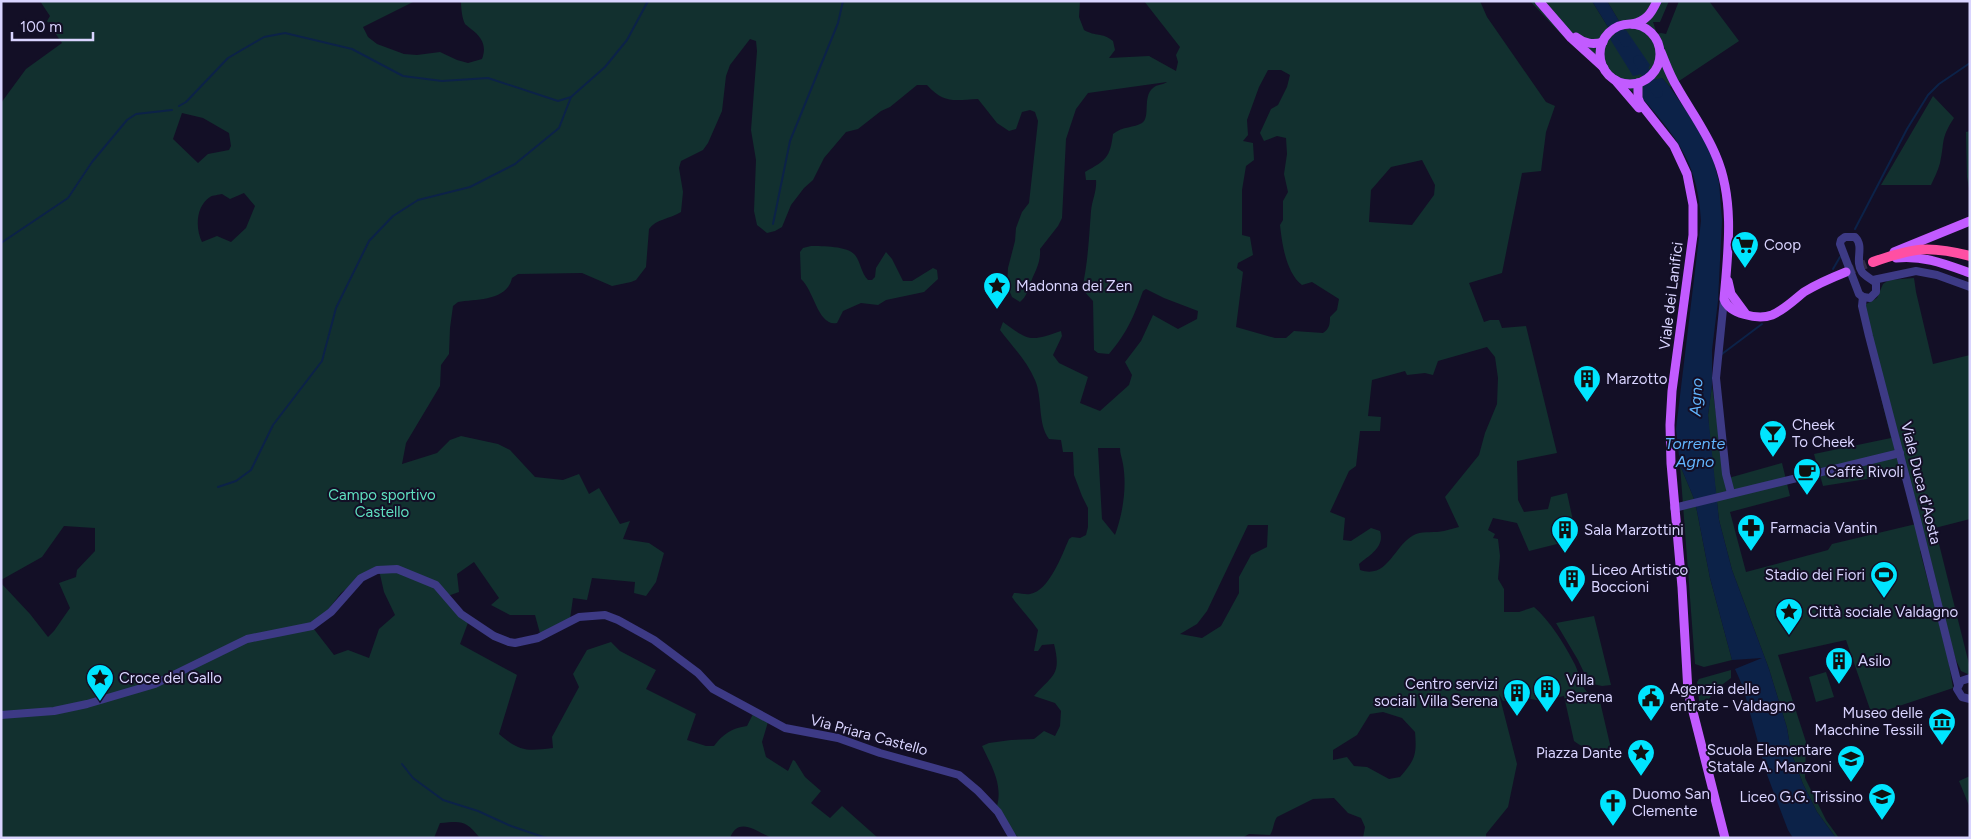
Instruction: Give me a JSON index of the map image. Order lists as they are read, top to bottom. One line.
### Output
{"streets":{"main road":["Viale dei Lanifici"],"street":["Viale Duca d'Aosta","Via Priara Castello"]},"water":["Agno","Torrente Agno"],"parks":["Campo sportivo Castello"],"places":{"supermarket":["Coop"],"place":["Madonna dei Zen","Città sociale Valdagno","Croce del Gallo","Piazza Dante"],"building":["Marzotto","Sala Marzottini","Liceo Artistico Boccioni","Asilo","Villa Serena","Centro servizi sociali Villa Serena"],"bar":["Cheek To Cheek"],"cafe":["Caffè Rivoli"],"pharmacy":["Farmacia Vantin"],"sports":["Stadio dei Fiori"],"public building":["Agenzia delle entrate - Valdagno"],"museum":["Museo delle Macchine Tessili"],"school or university":["Scuola Elementare Statale A. Manzoni","Liceo G.G. Trissino"],"church":["Duomo San Clemente"]},"scale_bar":"100 m"}
